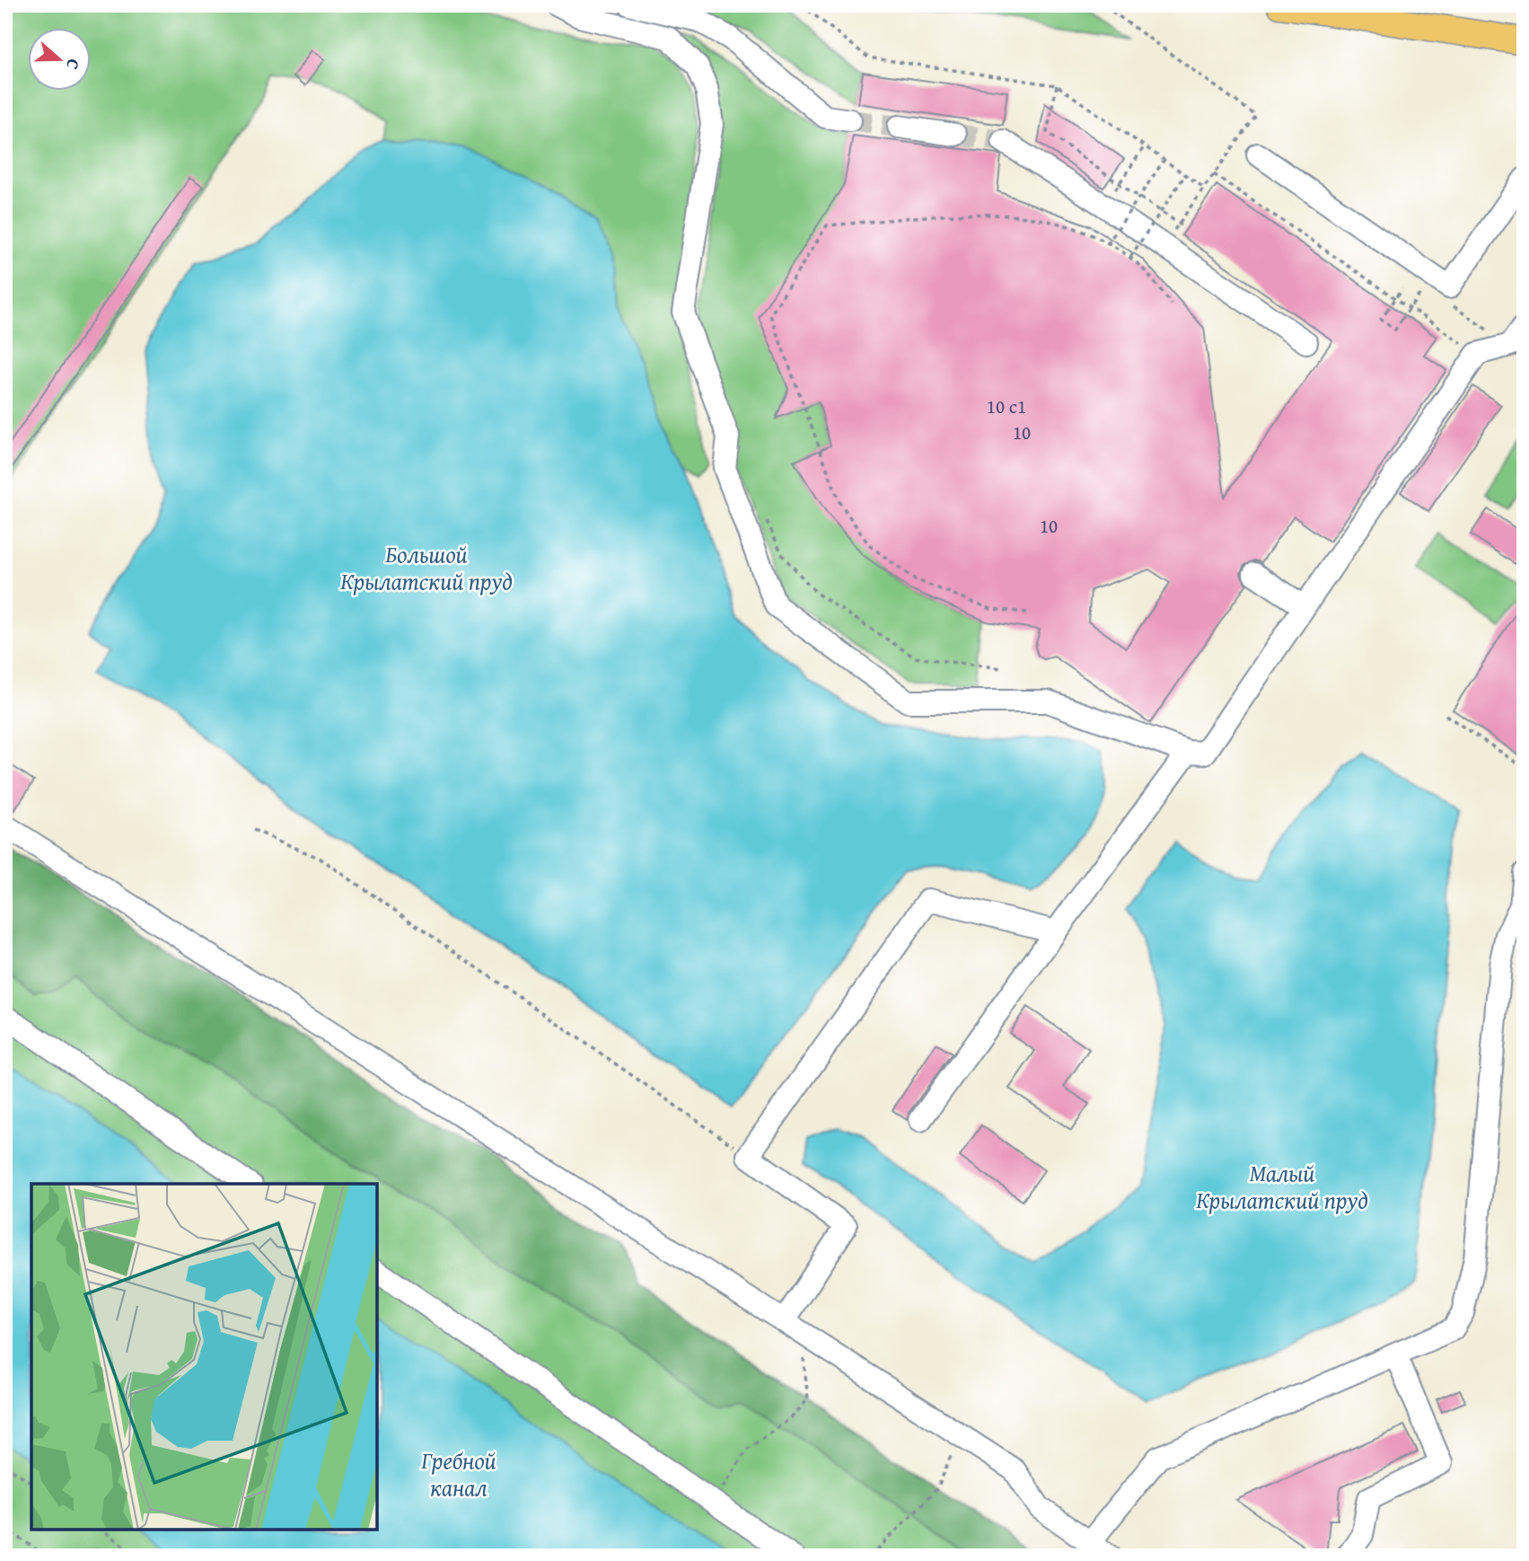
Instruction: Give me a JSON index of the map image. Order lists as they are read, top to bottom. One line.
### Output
{"water":["Большой Крылатский пруд","Малый Крылатский пруд","Гребной канал"],"house_numbers":["10 с1","10","10"],"north":"right"}
